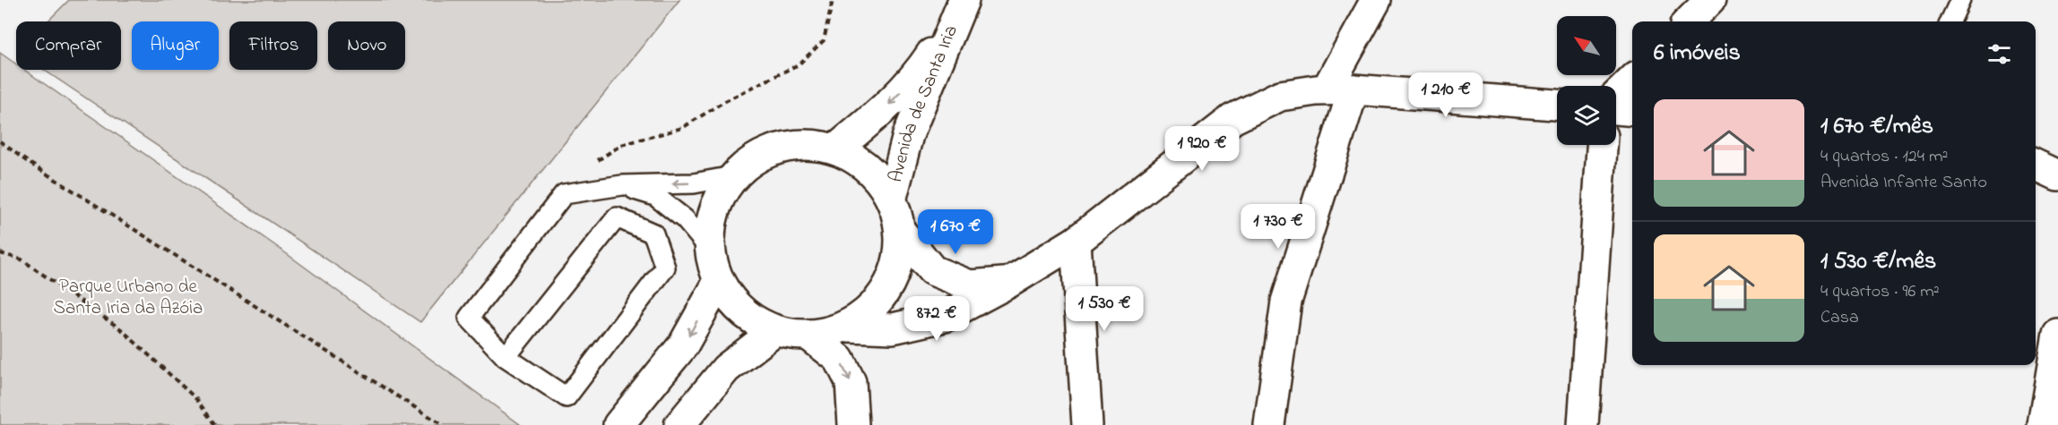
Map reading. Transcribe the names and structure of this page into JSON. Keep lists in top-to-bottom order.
{
  "streets": {
    "street": ["Avenida de Santa Iria"]
  },
  "parks": ["Parque Urbano de Santa Iria da Azóia"],
  "north": "top left",
  "page": {
    "chip": [
      "Comprar",
      "Alugar",
      "Filtros",
      "Novo"
    ],
    "heading": "6 imóveis",
    "price": [
      "1 210 €",
      "1 920 €",
      "1 730 €",
      "1 670 €",
      "1 530 €",
      "872 €"
    ],
    "list": [
      {
        "name": "1 670 €/mês",
        "note": "4 quartos · 124 m² · Avenida Infante Santo"
      },
      {
        "name": "1 530 €/mês",
        "note": "4 quartos · 96 m² · Casa"
      }
    ]
  }
}
